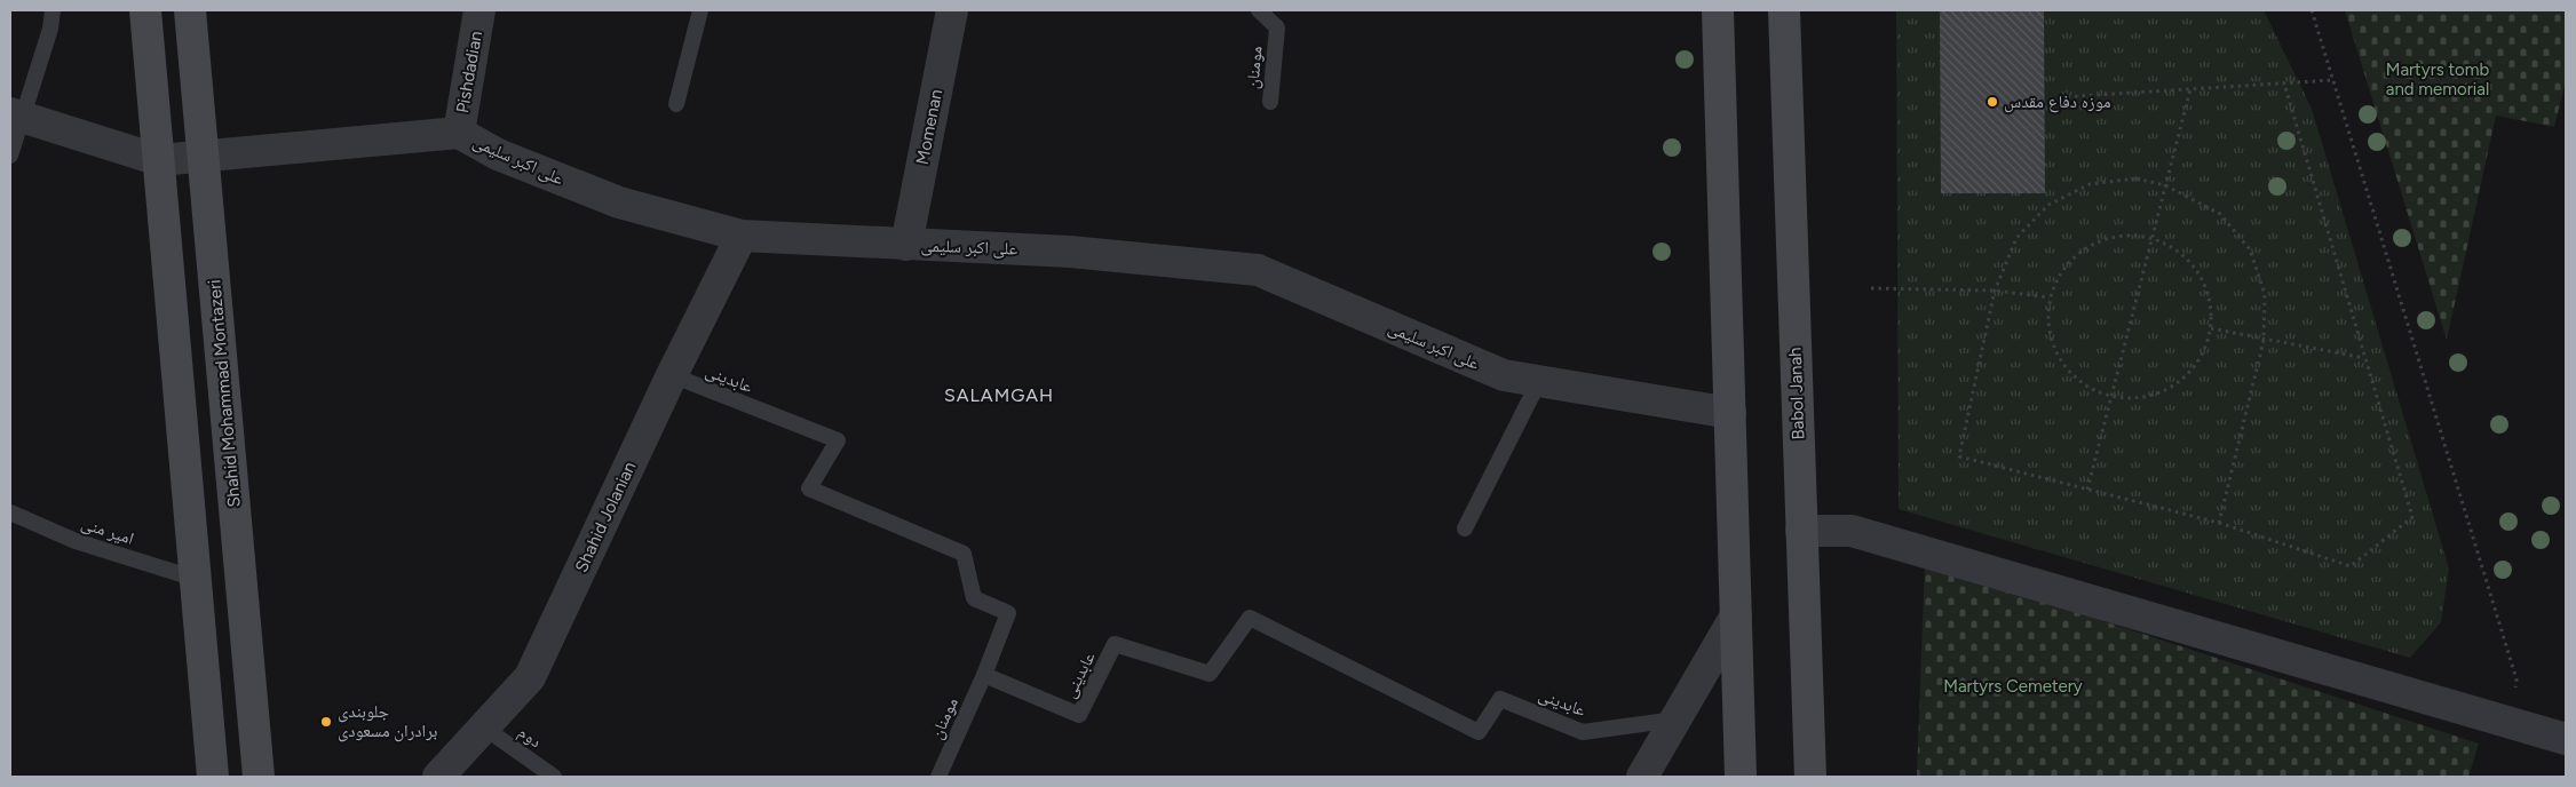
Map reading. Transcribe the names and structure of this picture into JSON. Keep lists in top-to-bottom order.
{
  "streets": {
    "main road": ["Shahid Mohammad Montazeri", "Babol Janah"],
    "street": [
      "Pishdadian",
      "Momenan",
      "علی اکبر سلیمی",
      "Shahid Jolanian"
    ],
    "lane": [
      "مومنان",
      "عابدینی",
      "امیر منی",
      "دوم"
    ]
  },
  "crossings": [
    ["مومنان", "عابدینی"],
    ["Pishdadian", "علی اکبر سلیمی"],
    ["Momenan", "علی اکبر سلیمی"],
    ["علی اکبر سلیمی", "Shahid Mohammad Montazeri"],
    ["علی اکبر سلیمی", "Shahid Jolanian"],
    ["عابدینی", "Shahid Jolanian"],
    ["Shahid Jolanian", "دوم"]
  ],
  "districts": ["SALAMGAH"],
  "parks": ["Martyrs tomb and memorial", "Martyrs Cemetery"],
  "places": ["موزه دفاع مقدس", "جلوبندی برادران مسعودی"]
}
